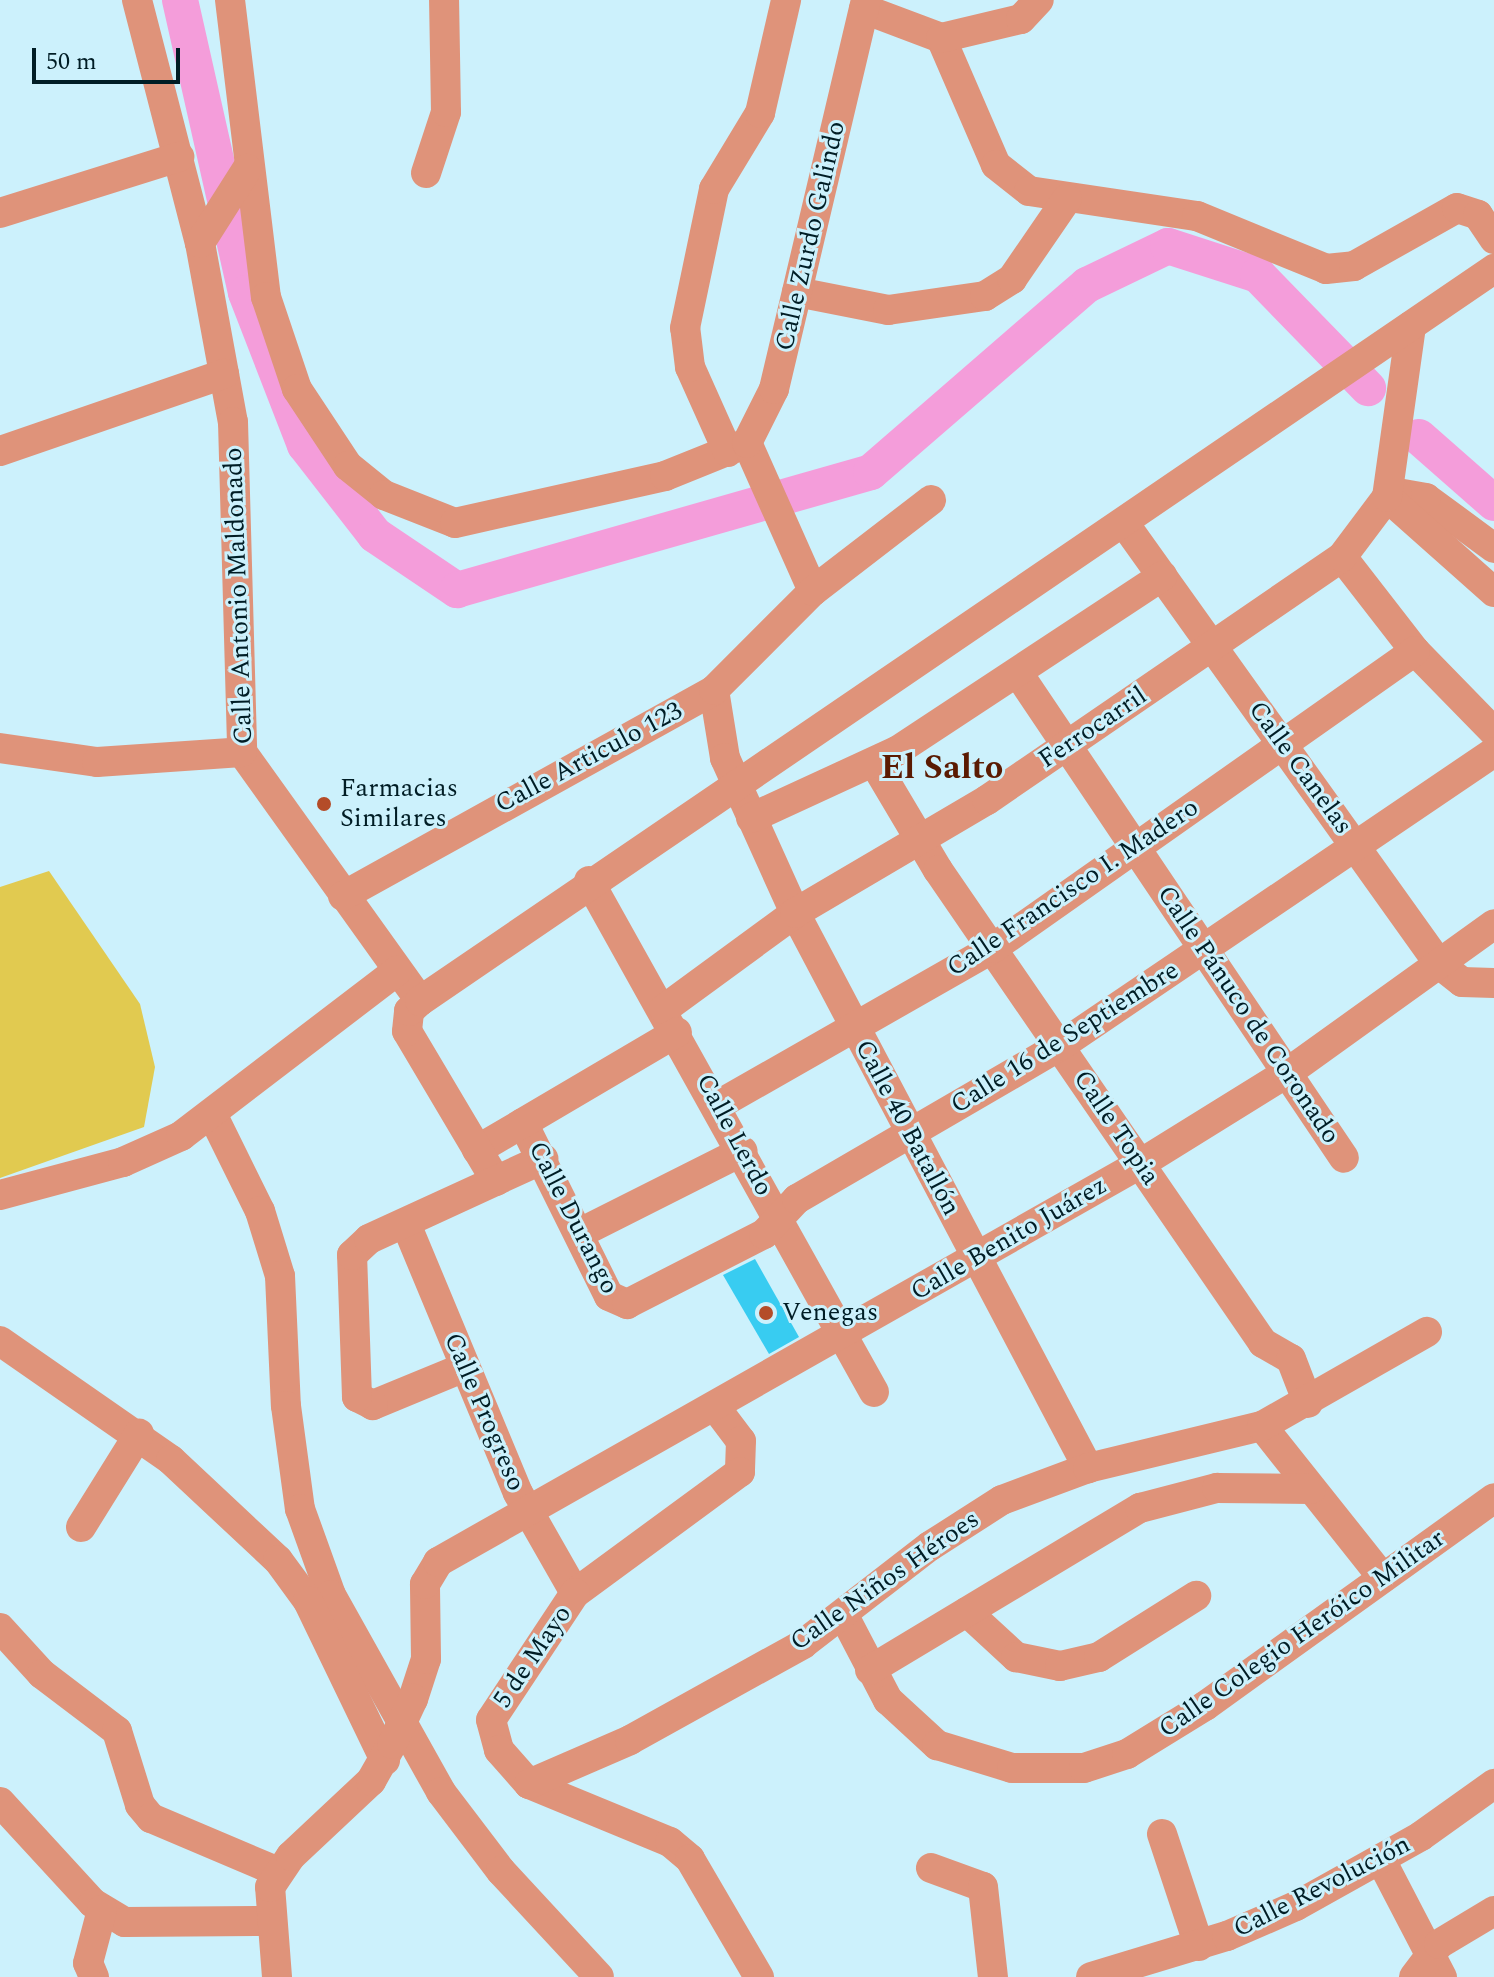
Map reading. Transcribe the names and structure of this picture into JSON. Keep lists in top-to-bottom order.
{
  "streets": {
    "street": [
      "Calle Zurdo Galindo",
      "Calle Antonio Maldonado",
      "Ferrocarril",
      "Calle Articulo 123",
      "Calle Canelas",
      "Calle Francisco I. Madero",
      "Calle Pánuco de Coronado",
      "Calle 16 de Septiembre",
      "Calle 40 Batallón",
      "Calle Topia",
      "Calle Lerdo",
      "Calle Durango",
      "Calle Benito Juárez",
      "Calle Progreso",
      "Calle Niños Héroes",
      "Calle Colegio Heróico Militar",
      "5 de Mayo",
      "Calle Revolución"
    ]
  },
  "crossings": [
    ["Calle Antonio Maldonado", "Calle Articulo 123"],
    ["Calle Antonio Maldonado", "Calle Durango"],
    ["Ferrocarril", "Calle Canelas"],
    ["Ferrocarril", "Calle Pánuco de Coronado"],
    ["Ferrocarril", "Calle 40 Batallón"],
    ["Ferrocarril", "Calle Topia"],
    ["Ferrocarril", "Calle Lerdo"],
    ["Ferrocarril", "Calle Durango"],
    ["Calle Articulo 123", "Calle 40 Batallón"],
    ["Calle Canelas", "Calle Francisco I. Madero"],
    ["Calle Canelas", "Calle 16 de Septiembre"],
    ["Calle Canelas", "Calle Benito Juárez"],
    ["Calle Francisco I. Madero", "Calle Pánuco de Coronado"],
    ["Calle Francisco I. Madero", "Calle 40 Batallón"],
    ["Calle Francisco I. Madero", "Calle Topia"],
    ["Calle Francisco I. Madero", "Calle Lerdo"],
    ["Calle Pánuco de Coronado", "Calle 16 de Septiembre"],
    ["Calle Pánuco de Coronado", "Calle Benito Juárez"],
    ["Calle 16 de Septiembre", "Calle 40 Batallón"],
    ["Calle 16 de Septiembre", "Calle Topia"],
    ["Calle 16 de Septiembre", "Calle Lerdo"],
    ["Calle 16 de Septiembre", "Calle Durango"],
    ["Calle 40 Batallón", "Calle Benito Juárez"],
    ["Calle 40 Batallón", "Calle Niños Héroes"],
    ["Calle Topia", "Calle Benito Juárez"],
    ["Calle Topia", "Calle Niños Héroes"],
    ["Calle Lerdo", "Calle Benito Juárez"],
    ["Calle Benito Juárez", "Calle Progreso"],
    ["Calle Progreso", "5 de Mayo"],
    ["Calle Niños Héroes", "Calle Colegio Heróico Militar"],
    ["Calle Niños Héroes", "5 de Mayo"]
  ],
  "districts": ["El Salto"],
  "places": ["Farmacias Similares", "Venegas"],
  "scale_bar": "50 m"
}
